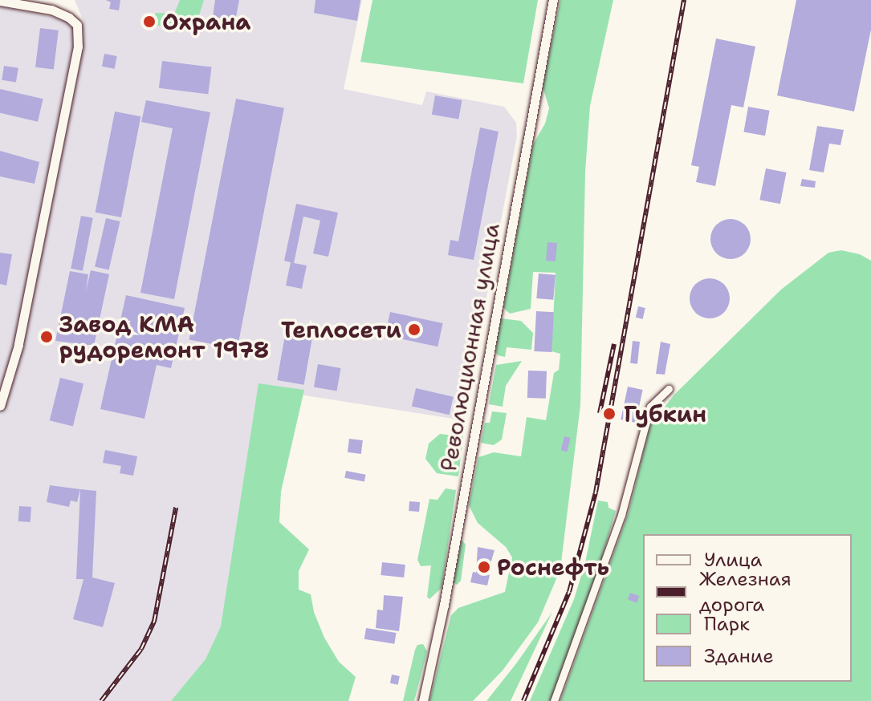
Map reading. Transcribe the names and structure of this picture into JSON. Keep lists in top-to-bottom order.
{
  "streets": {
    "street": ["Революционная улица"]
  },
  "places": [
    "Охрана",
    "Теплосети",
    "Завод КМА рудоремонт 1978",
    "Губкин",
    "Роснефть"
  ],
  "legend": [
    "Улица",
    "Железная дорога",
    "Парк",
    "Здание"
  ]
}
